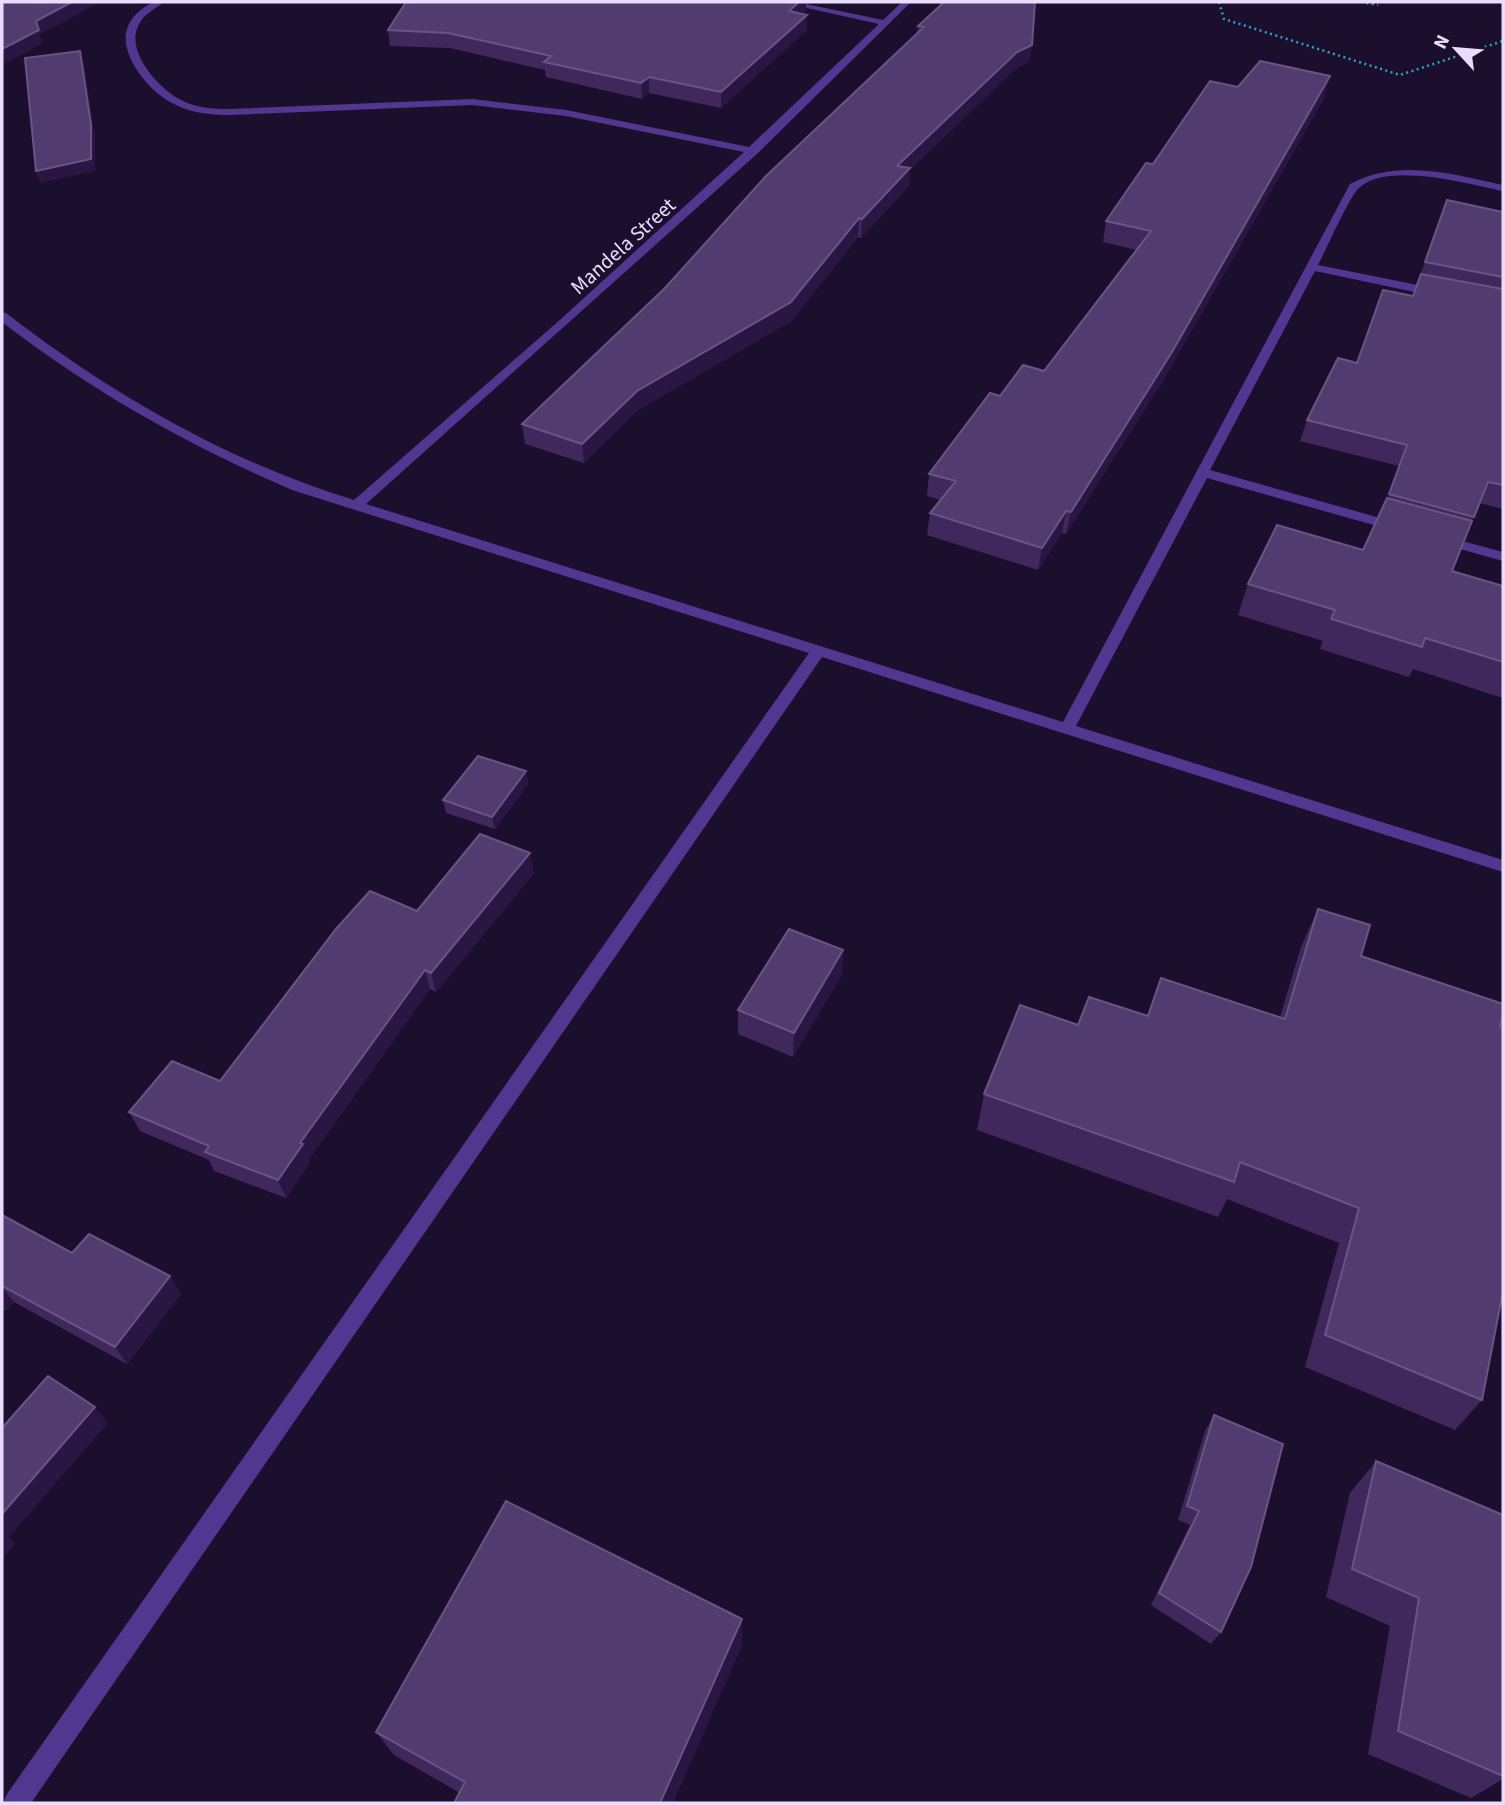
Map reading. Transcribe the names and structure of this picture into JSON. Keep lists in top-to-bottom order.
{
  "streets": {
    "street": ["Mandela Street"]
  },
  "north": "top left"
}
